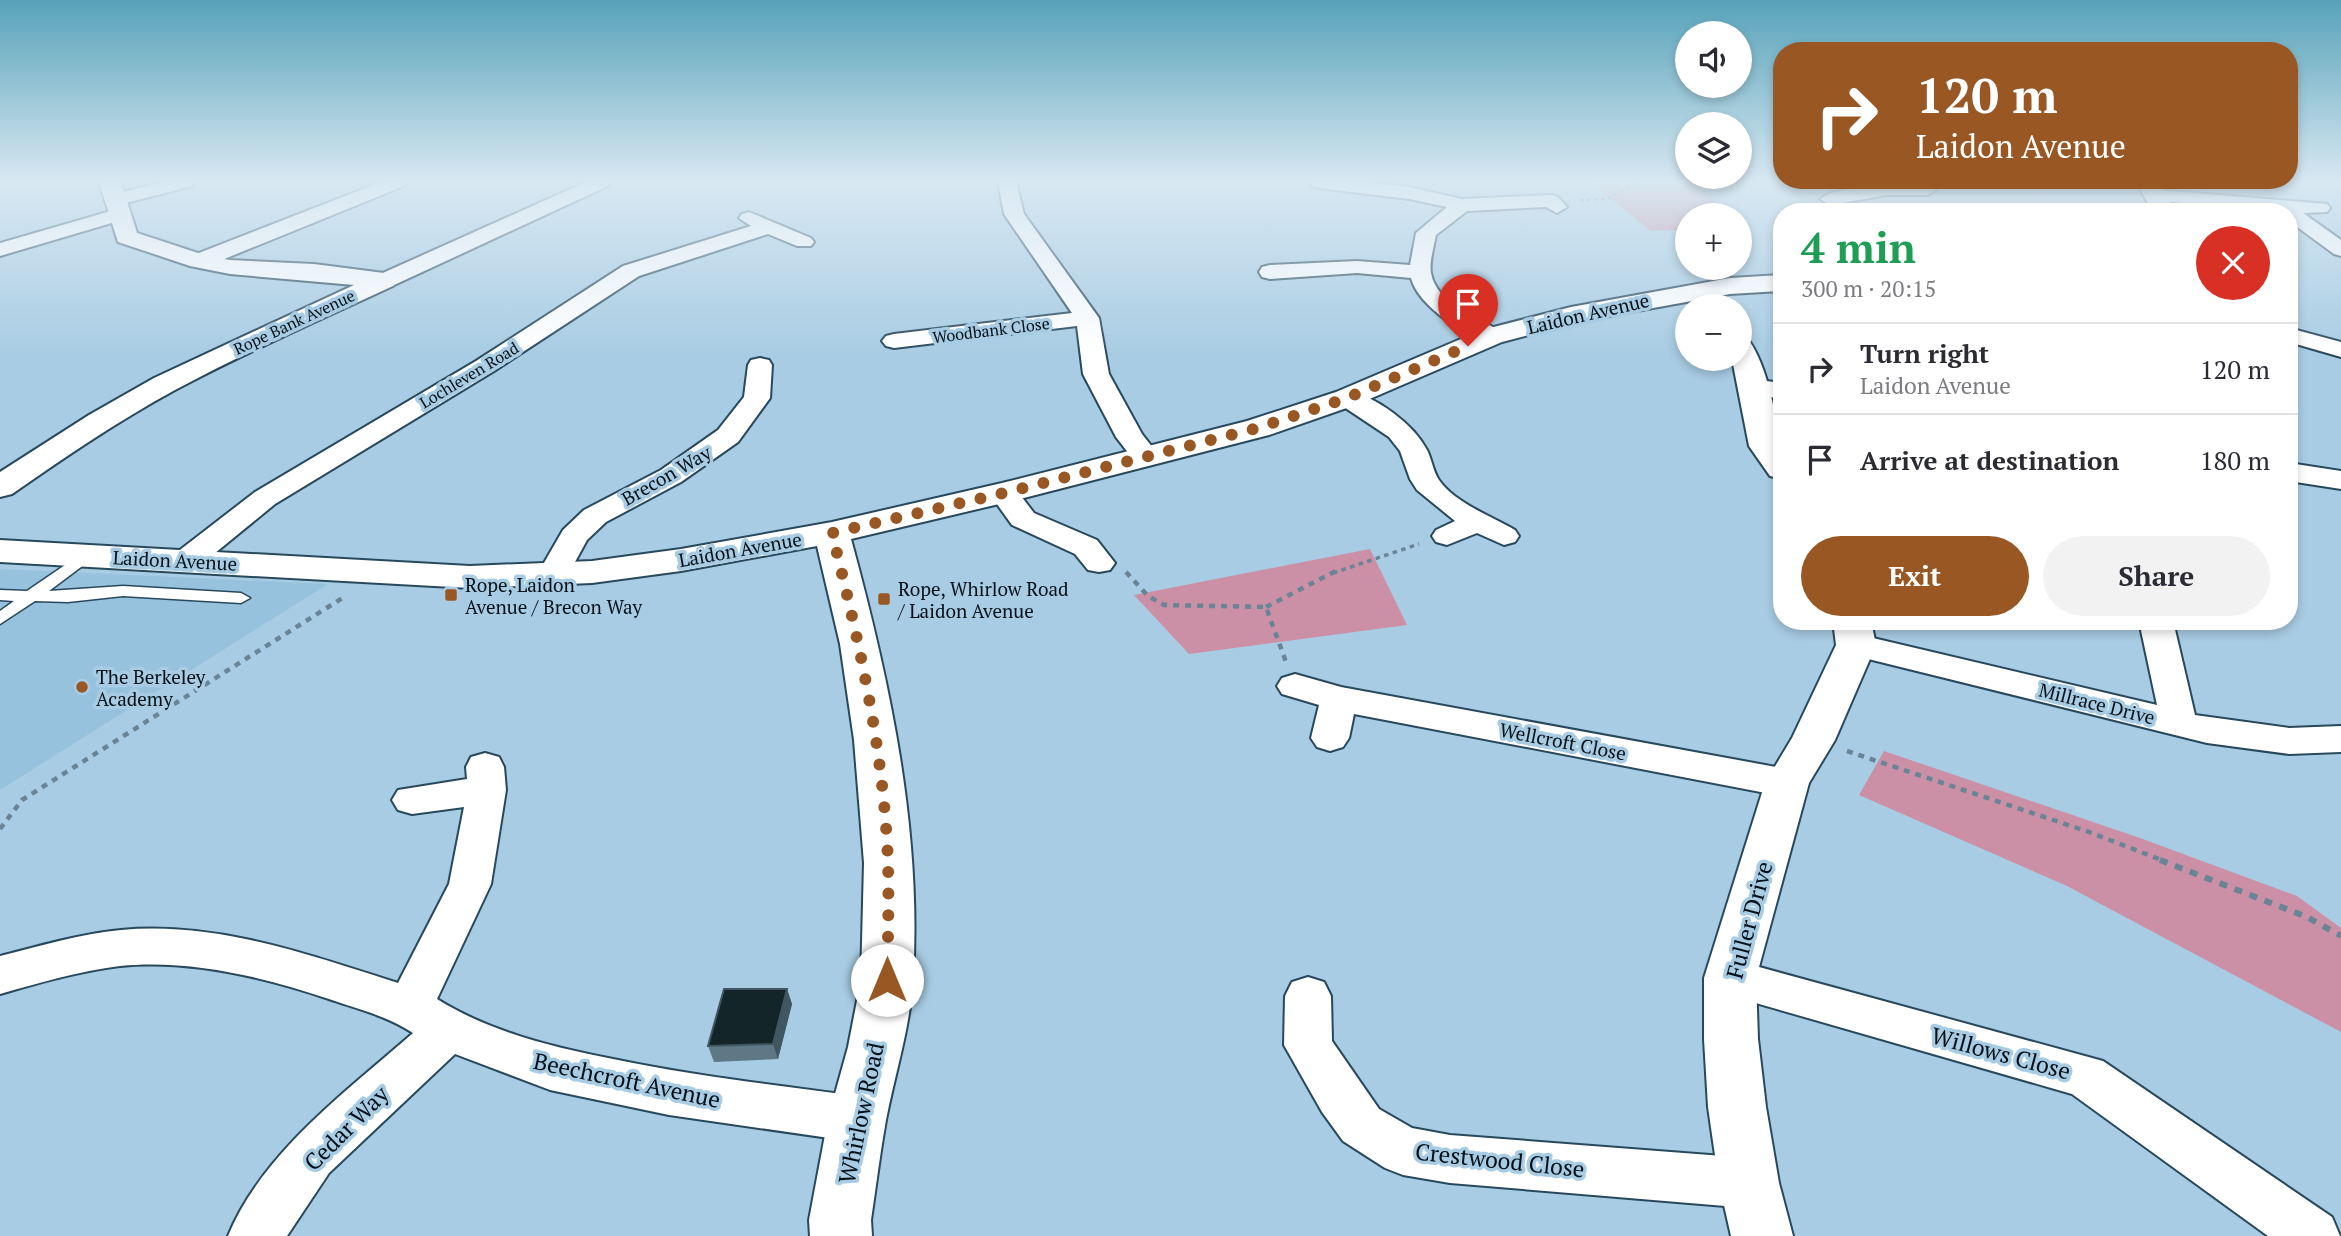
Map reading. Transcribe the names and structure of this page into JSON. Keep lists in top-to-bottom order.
{
  "streets": {
    "street": [
      "Laidon Avenue",
      "Rope Bank Avenue",
      "Woodbank Close",
      "Lochleven Road",
      "Brecon Way",
      "Millrace Drive",
      "Wellcroft Close",
      "Fuller Drive",
      "Willows Close",
      "Beechcroft Avenue",
      "Whirlow Road",
      "Cedar Way",
      "Crestwood Close"
    ]
  },
  "crossings": [
    ["Laidon Avenue", "Lochleven Road"],
    ["Laidon Avenue", "Brecon Way"],
    ["Laidon Avenue", "Whirlow Road"],
    ["Millrace Drive", "Fuller Drive"],
    ["Wellcroft Close", "Fuller Drive"],
    ["Fuller Drive", "Willows Close"],
    ["Fuller Drive", "Crestwood Close"],
    ["Beechcroft Avenue", "Whirlow Road"],
    ["Beechcroft Avenue", "Cedar Way"]
  ],
  "places": {
    "transit": ["Rope, Laidon Avenue / Brecon Way", "Rope, Whirlow Road / Laidon Avenue"],
    "other": ["The Berkeley Academy"]
  },
  "page": {
    "map_buttons": ["+", "−"],
    "turn": ["120 m", "Laidon Avenue"],
    "heading": ["4 min", "300 m · 20:15"],
    "list": [
      {
        "name": "Turn right",
        "note": "Laidon Avenue",
        "value": "120 m"
      },
      {
        "name": "Arrive at destination",
        "value": "180 m"
      }
    ],
    "buttons": ["Exit", "Share"]
  }
}
